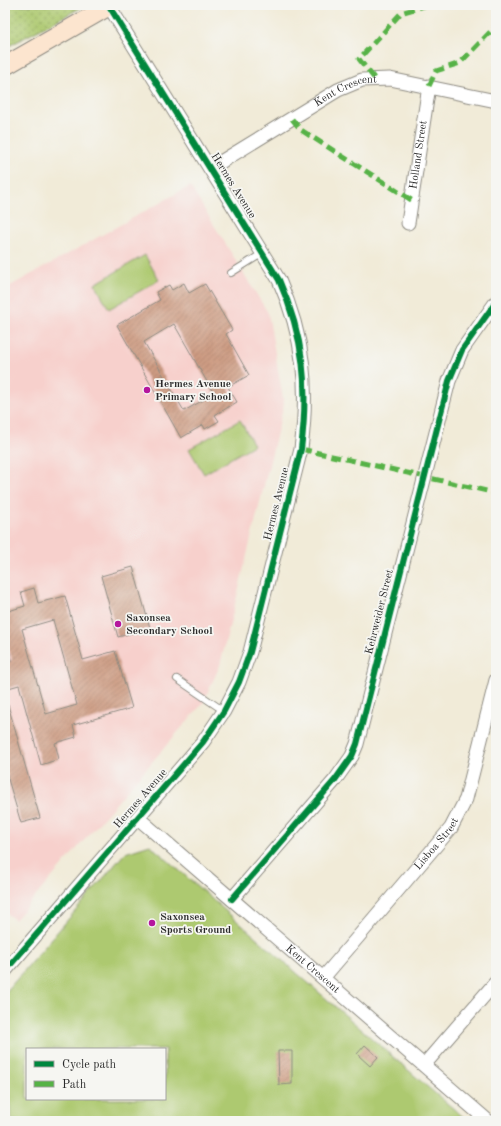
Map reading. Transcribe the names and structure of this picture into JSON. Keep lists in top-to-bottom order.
{
  "streets": {
    "street": [
      "Kent Crescent",
      "Holland Street",
      "Hermes Avenue",
      "Kehrweider Street",
      "Lisboa Street"
    ]
  },
  "crossings": [
    ["Kent Crescent", "Holland Street"],
    ["Kent Crescent", "Hermes Avenue"],
    ["Kent Crescent", "Kehrweider Street"],
    ["Kent Crescent", "Lisboa Street"]
  ],
  "places": ["Hermes Avenue Primary School", "Saxonsea Secondary School", "Saxonsea Sports Ground"],
  "legend": ["Cycle path", "Path"]
}
